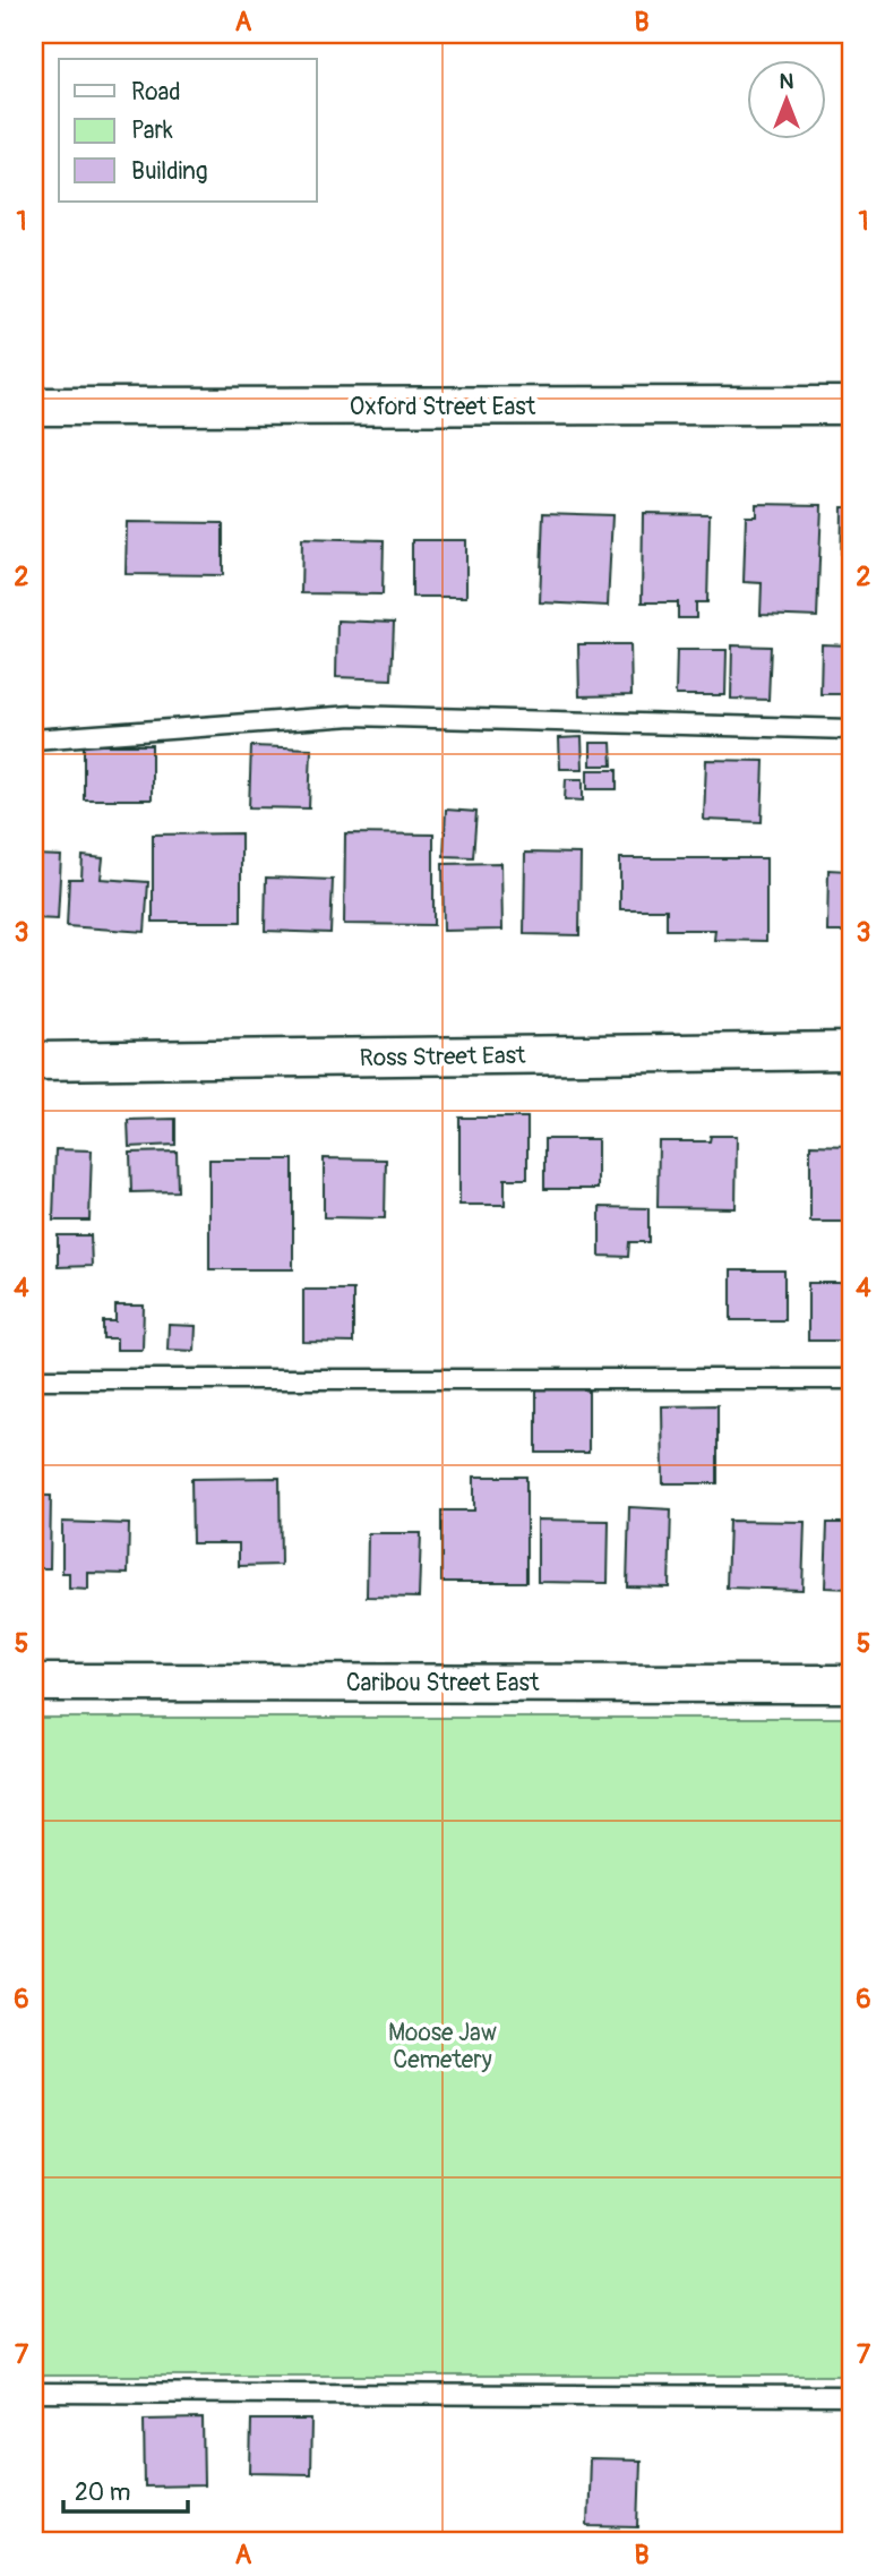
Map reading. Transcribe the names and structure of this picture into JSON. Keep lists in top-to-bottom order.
{
  "streets": {
    "street": ["Oxford Street East", "Ross Street East", "Caribou Street East"]
  },
  "parks": ["Moose Jaw Cemetery"],
  "legend": ["Road", "Park", "Building"],
  "scale_bar": "20 m",
  "north": "top",
  "grid": {
    "columns": ["A", "B"],
    "rows": [
      "1",
      "2",
      "3",
      "4",
      "5",
      "6",
      "7"
    ]
  }
}
